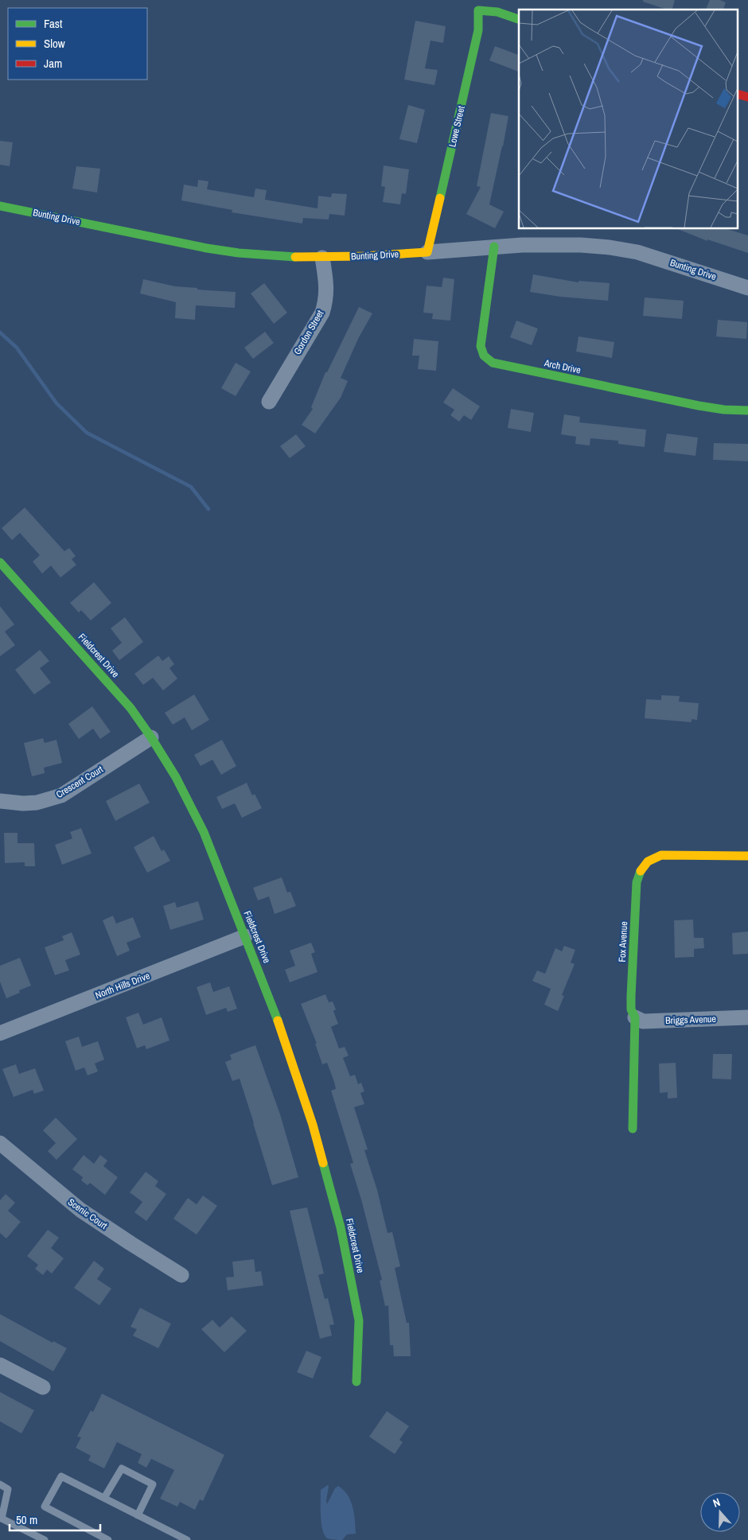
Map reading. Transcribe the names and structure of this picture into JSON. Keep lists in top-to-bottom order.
{
  "streets": {
    "street": [
      "Lowe Street",
      "Bunting Drive",
      "Gordon Street",
      "Arch Drive",
      "Fieldcrest Drive",
      "Crescent Court",
      "Fox Avenue",
      "North Hills Drive",
      "Briggs Avenue",
      "Scenic Court"
    ]
  },
  "crossings": [
    ["Lowe Street", "Bunting Drive"],
    ["Bunting Drive", "Gordon Street"],
    ["Bunting Drive", "Arch Drive"],
    ["Fieldcrest Drive", "Crescent Court"],
    ["Fieldcrest Drive", "North Hills Drive"],
    ["Fox Avenue", "Briggs Avenue"]
  ],
  "legend": ["Fast", "Slow", "Jam"],
  "scale_bar": "50 m",
  "north": "top"
}
